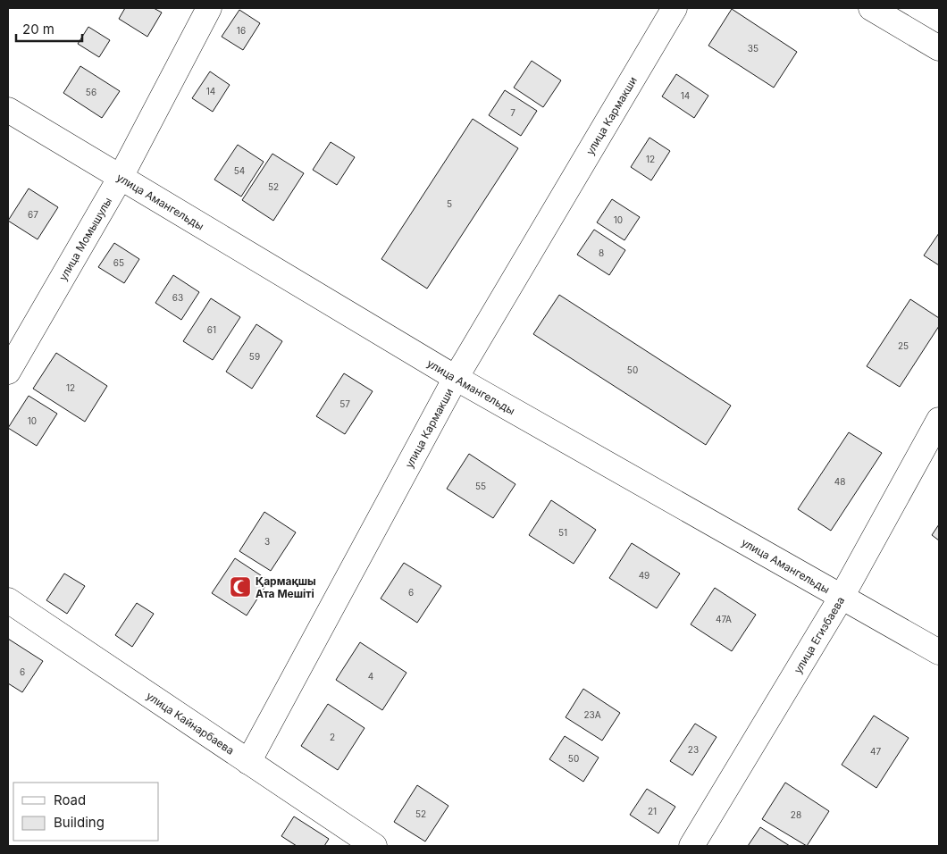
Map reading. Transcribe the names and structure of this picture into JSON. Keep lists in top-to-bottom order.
{
  "streets": {
    "street": [
      "улица Кармакши",
      "улица Амангельды",
      "улица Момышулы",
      "улица Егизбаева",
      "улица Кайнарбаева"
    ]
  },
  "crossings": [
    ["улица Кармакши", "улица Амангельды"],
    ["улица Кармакши", "улица Кайнарбаева"],
    ["улица Амангельды", "улица Момышулы"],
    ["улица Амангельды", "улица Егизбаева"]
  ],
  "places": {
    "mosque": ["Қармақшы Ата Мешіті"]
  },
  "house_numbers": [
    "16",
    "35",
    "14",
    "56",
    "14",
    "7",
    "12",
    "54",
    "52",
    "5",
    "67",
    "10",
    "8",
    "65",
    "63",
    "61",
    "25",
    "59",
    "50",
    "12",
    "57",
    "10",
    "48",
    "55",
    "51",
    "3",
    "49",
    "6",
    "47А",
    "6",
    "4",
    "23А",
    "2",
    "23",
    "47",
    "50",
    "21",
    "52",
    "28"
  ],
  "legend": ["Road", "Building"],
  "scale_bar": "20 m"
}
